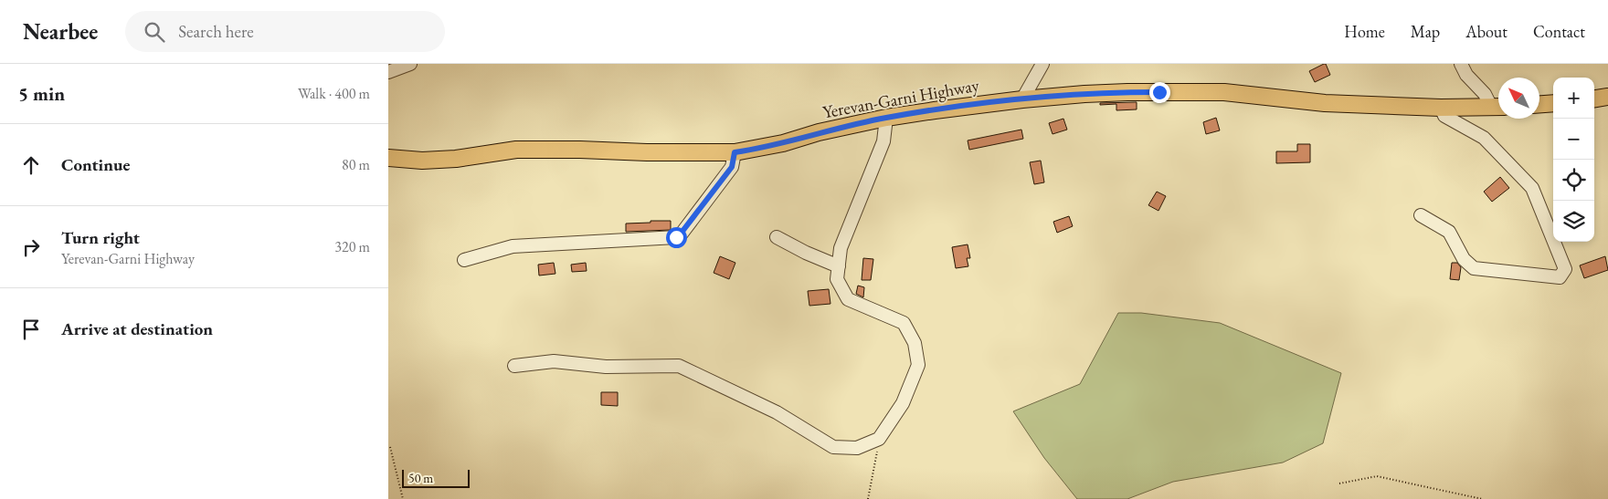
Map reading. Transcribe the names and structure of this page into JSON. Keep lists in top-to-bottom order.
{
  "streets": {
    "main road": ["Yerevan-Garni Highway"]
  },
  "scale_bar": "50 m",
  "north": "top left",
  "page": {
    "header": "Nearbee",
    "search": "Search here",
    "nav": [
      "Home",
      "Map",
      "About",
      "Contact"
    ],
    "heading": ["5 min", "Walk · 400 m"],
    "map_buttons": ["+", "−"],
    "list": [
      ["Continue", "80 m"],
      ["Turn right", "Yerevan-Garni Highway", "320 m"],
      "Arrive at destination"
    ],
    "scale": "50 m"
  }
}
